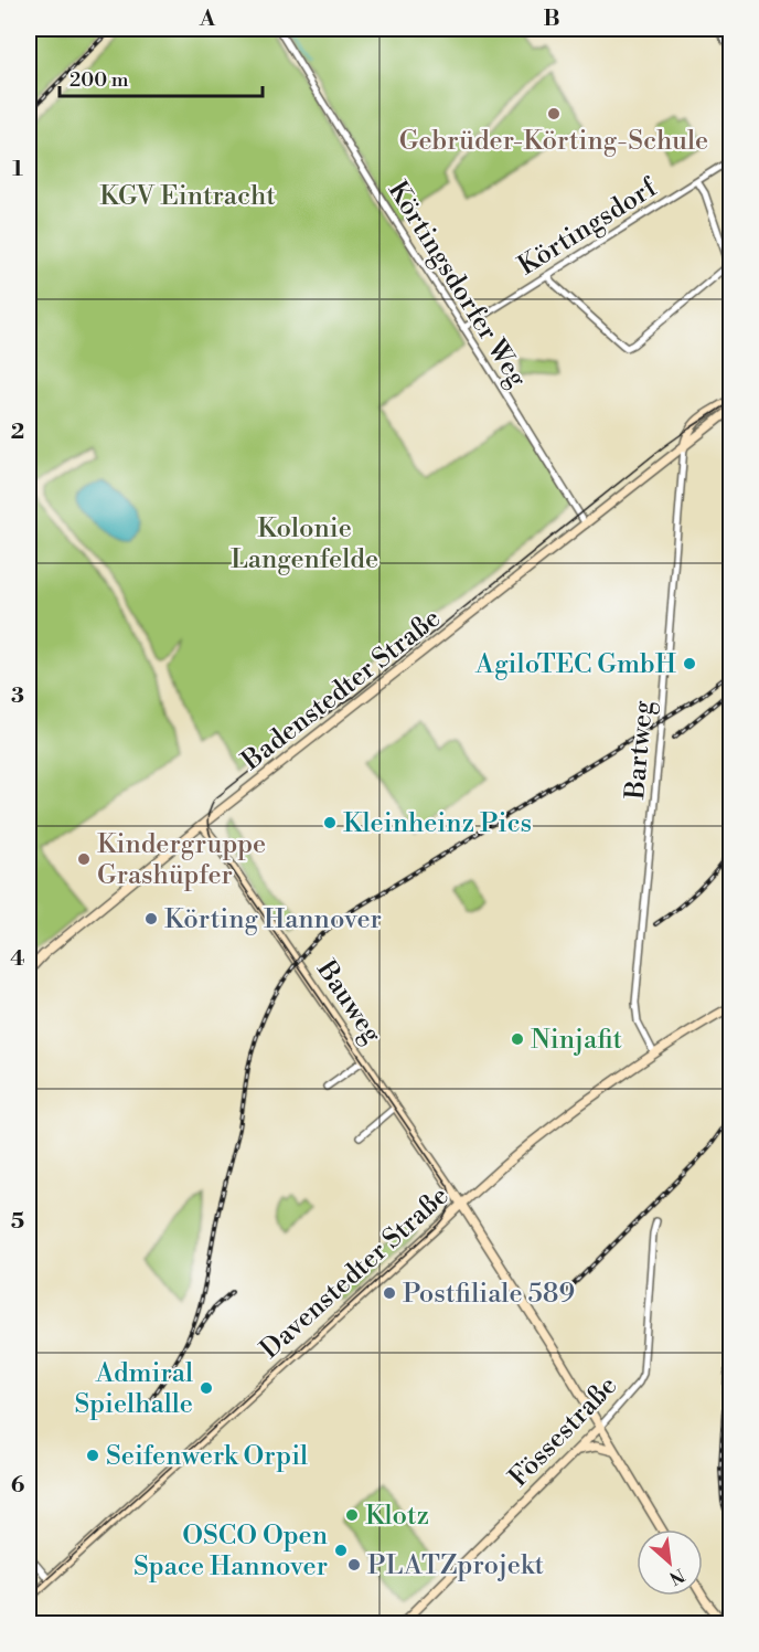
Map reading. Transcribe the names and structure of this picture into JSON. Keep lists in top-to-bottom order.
{
  "streets": {
    "street": [
      "Körtingsdorf",
      "Körtingsdorfer Weg",
      "Badenstedter Straße",
      "Bartweg",
      "Bauweg",
      "Davenstedter Straße",
      "Fössestraße"
    ]
  },
  "crossings": [
    ["Körtingsdorf", "Körtingsdorfer Weg"],
    ["Körtingsdorfer Weg", "Badenstedter Straße"],
    ["Badenstedter Straße", "Bartweg"],
    ["Badenstedter Straße", "Bauweg"],
    ["Bartweg", "Davenstedter Straße"],
    ["Bauweg", "Davenstedter Straße"],
    ["Bauweg", "Fössestraße"]
  ],
  "parks": ["KGV Eintracht", "Kolonie Langenfelde"],
  "places": [
    "Gebrüder-Körting-Schule",
    "AgiloTEC GmbH",
    "Kleinheinz Pics",
    "Kindergruppe Grashüpfer",
    "Körting Hannover",
    "Ninjafit",
    "Postfiliale 589",
    "Admiral Spielhalle",
    "Seifenwerk Orpil",
    "Klotz",
    "OSCO Open Space Hannover",
    "PLATZprojekt"
  ],
  "scale_bar": "200 m",
  "north": "bottom right",
  "grid": {
    "columns": ["A", "B"],
    "rows": [
      "1",
      "2",
      "3",
      "4",
      "5",
      "6"
    ]
  }
}
